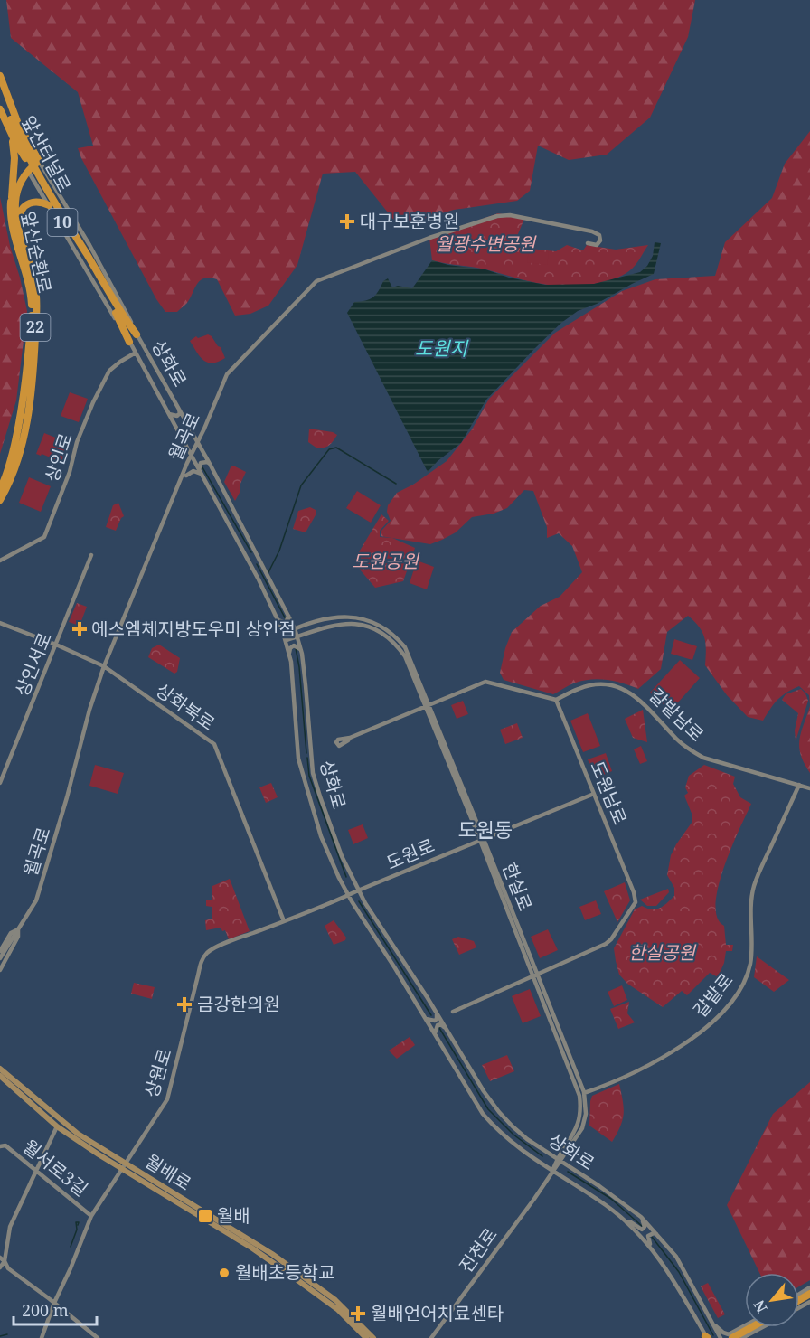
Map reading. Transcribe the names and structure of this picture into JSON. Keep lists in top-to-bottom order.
{
  "streets": {
    "highway": [
      "앞산터널로",
      "10",
      "앞산순환로",
      "22"
    ],
    "main road": [
      "상화로",
      "월곡로",
      "상인로",
      "상인서로",
      "상화북로",
      "갈밭남로",
      "도원남로",
      "도원로",
      "한실로",
      "갈밭로",
      "상원로",
      "월서로3길",
      "월배로",
      "진천로"
    ]
  },
  "crossings": [
    ["앞산순환로", "상화로"],
    ["상화로", "월곡로"],
    ["상화로", "상인로"],
    ["상화로", "도원로"],
    ["상화로", "한실로"],
    ["상화로", "상원로"],
    ["상화로", "진천로"],
    ["월곡로", "상화북로"],
    ["상인서로", "상화북로"],
    ["상화북로", "상원로"],
    ["갈밭남로", "도원남로"],
    ["갈밭남로", "갈밭로"],
    ["도원남로", "도원로"],
    ["도원남로", "한실로"],
    ["도원로", "한실로"],
    ["도원로", "상원로"],
    ["한실로", "갈밭로"],
    ["한실로", "진천로"],
    ["상원로", "월서로3길"],
    ["상원로", "월배로"]
  ],
  "districts": ["도원동"],
  "water": ["도원지"],
  "parks": ["월광수변공원", "도원공원", "한실공원"],
  "places": {
    "health": [
      "대구보훈병원",
      "에스엠체지방도우미 상인점",
      "금강한의원",
      "월배언어치료센타"
    ],
    "transit": ["월배"],
    "other": ["월배초등학교"]
  },
  "scale_bar": "200 m",
  "north": "bottom left"
}
